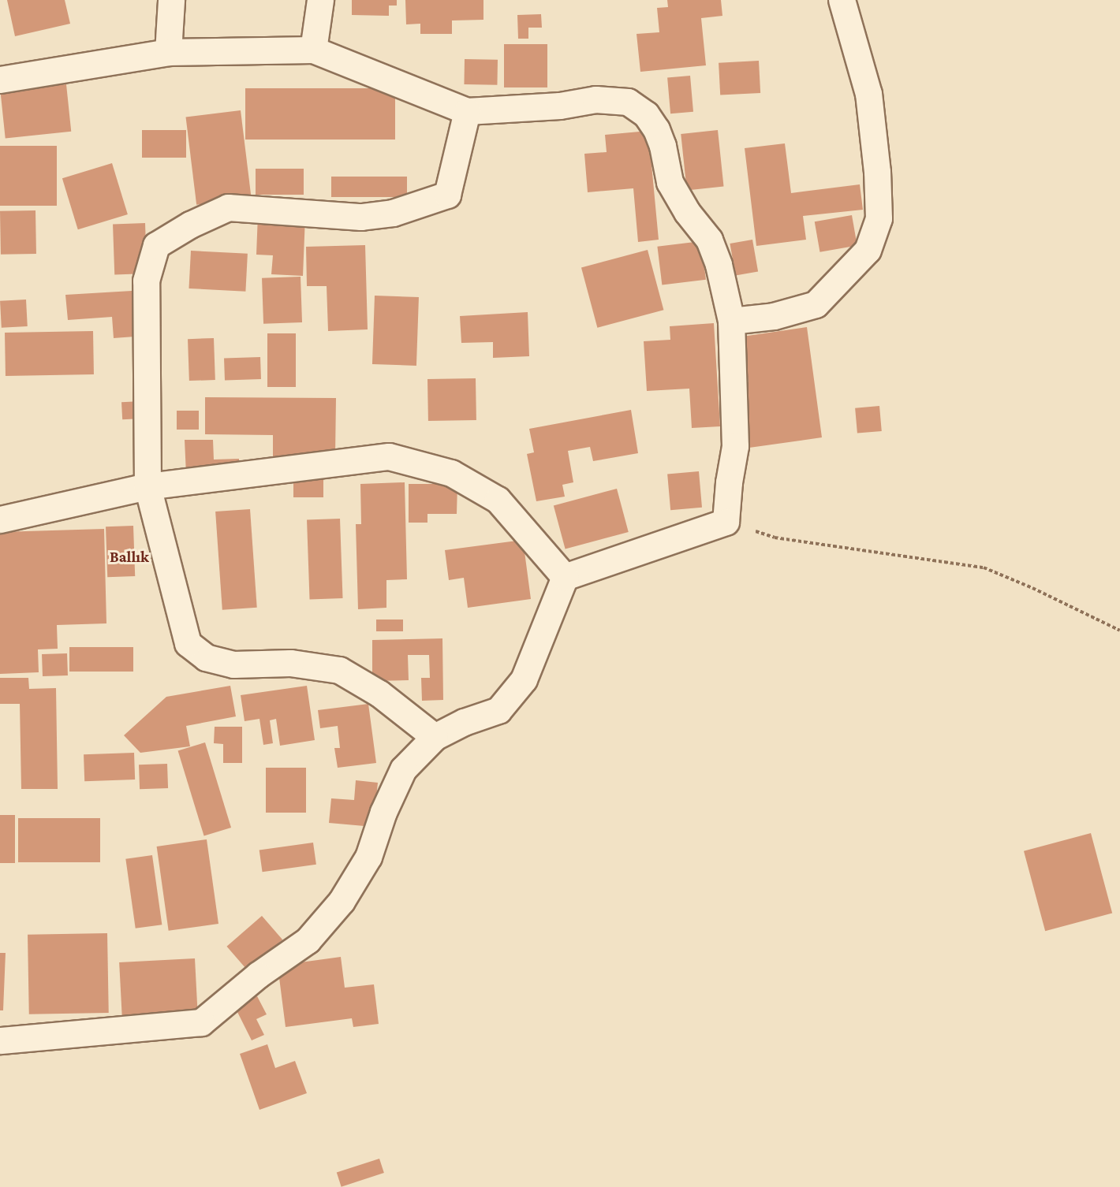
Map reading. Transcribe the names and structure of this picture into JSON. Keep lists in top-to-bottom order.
{
  "districts": ["Ballık"]
}
